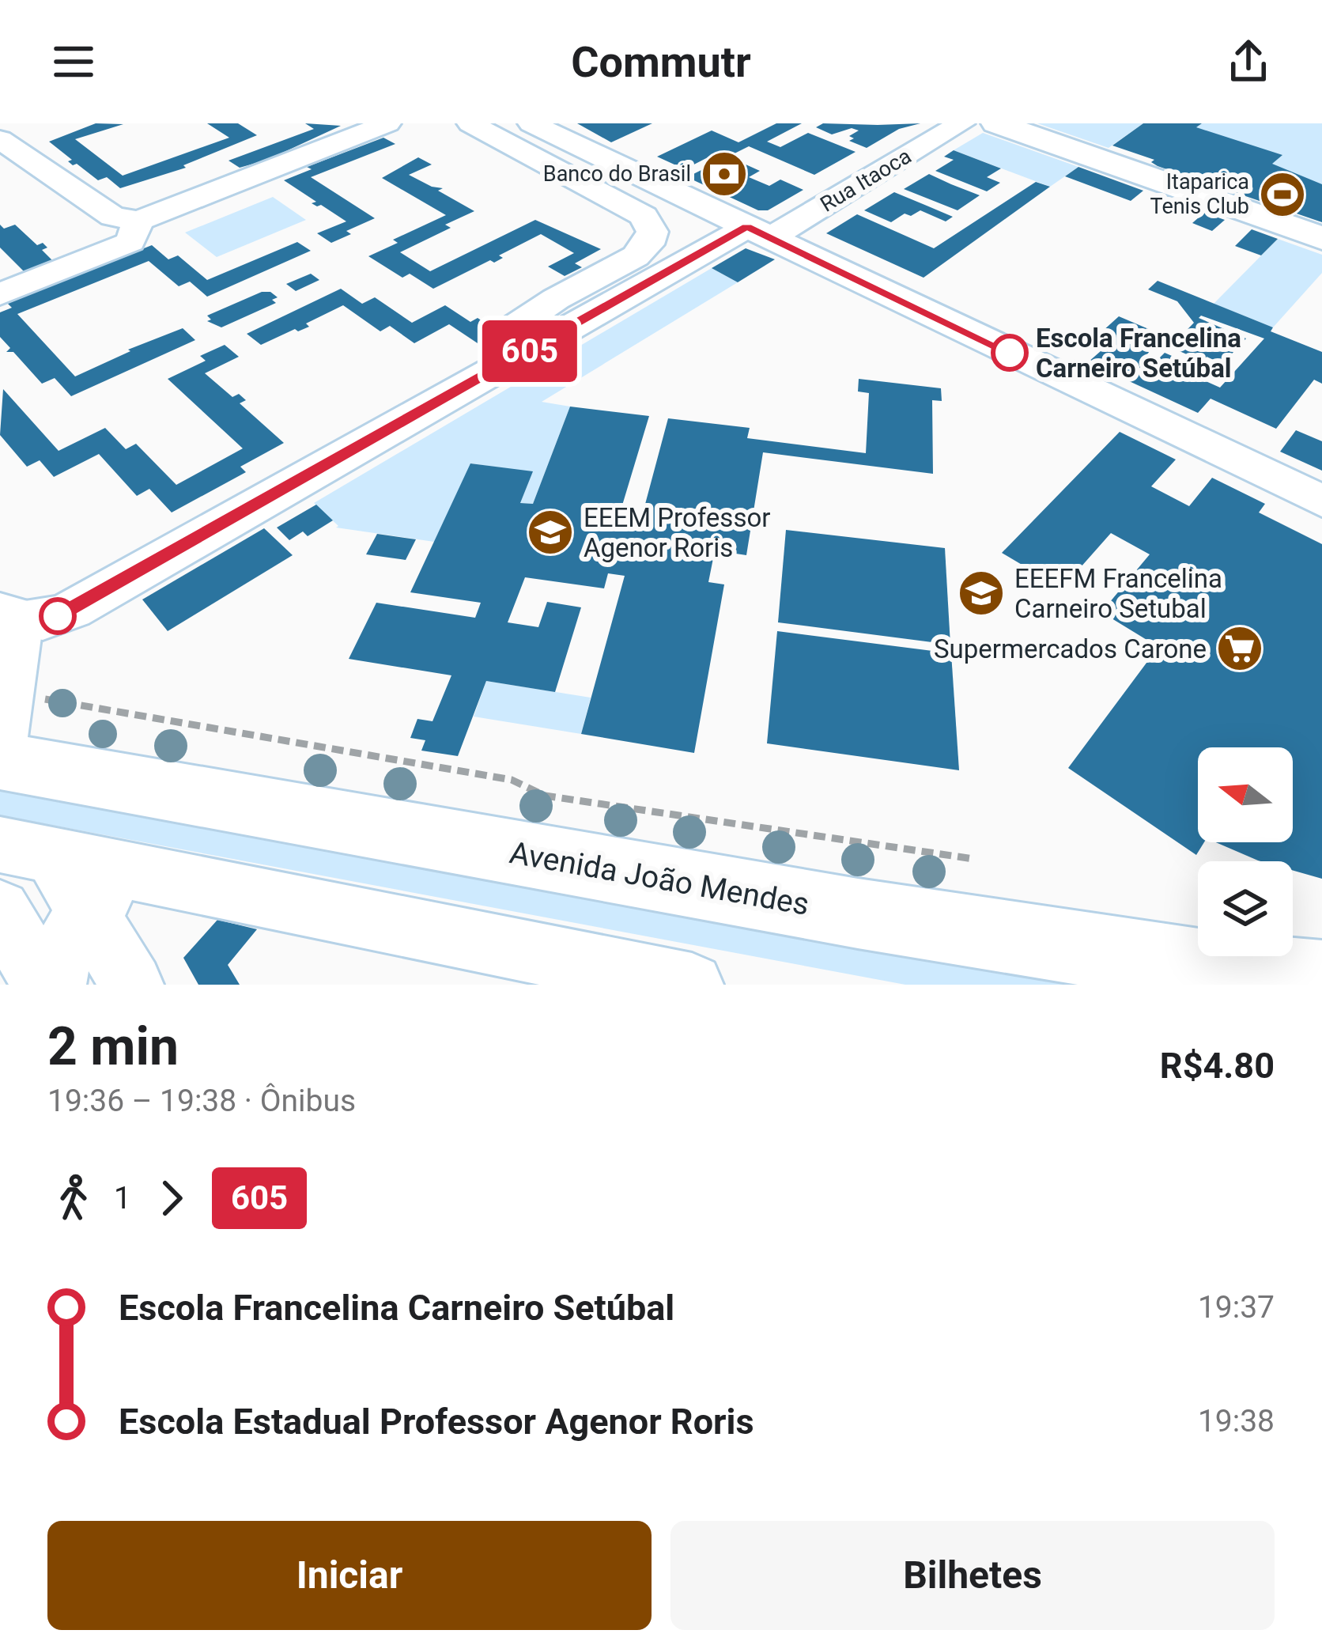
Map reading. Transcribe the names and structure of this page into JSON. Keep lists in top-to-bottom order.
{
  "streets": {
    "main road": ["Avenida João Mendes"],
    "street": ["Rua Itaoca"]
  },
  "places": {
    "bank": ["Banco do Brasil"],
    "sports": ["Itaparica Tenis Club"],
    "other": ["Escola Francelina Carneiro Setúbal"],
    "school or university": ["EEEM Professor Agenor Roris", "EEEFM Francelina Carneiro Setubal"],
    "supermarket": ["Supermercados Carone"]
  },
  "lines": ["bus line 605"],
  "north": "left",
  "page": {
    "header": "Commutr",
    "on_map": "605",
    "heading": ["2 min", "19:36 – 19:38 · Ônibus", "R$4.80"],
    "legs": ["1", "605"],
    "list": [
      {
        "name": "Escola Francelina Carneiro Setúbal",
        "value": "19:37"
      },
      {
        "name": "Escola Estadual Professor Agenor Roris",
        "value": "19:38"
      }
    ],
    "buttons": ["Iniciar", "Bilhetes"]
  }
}
